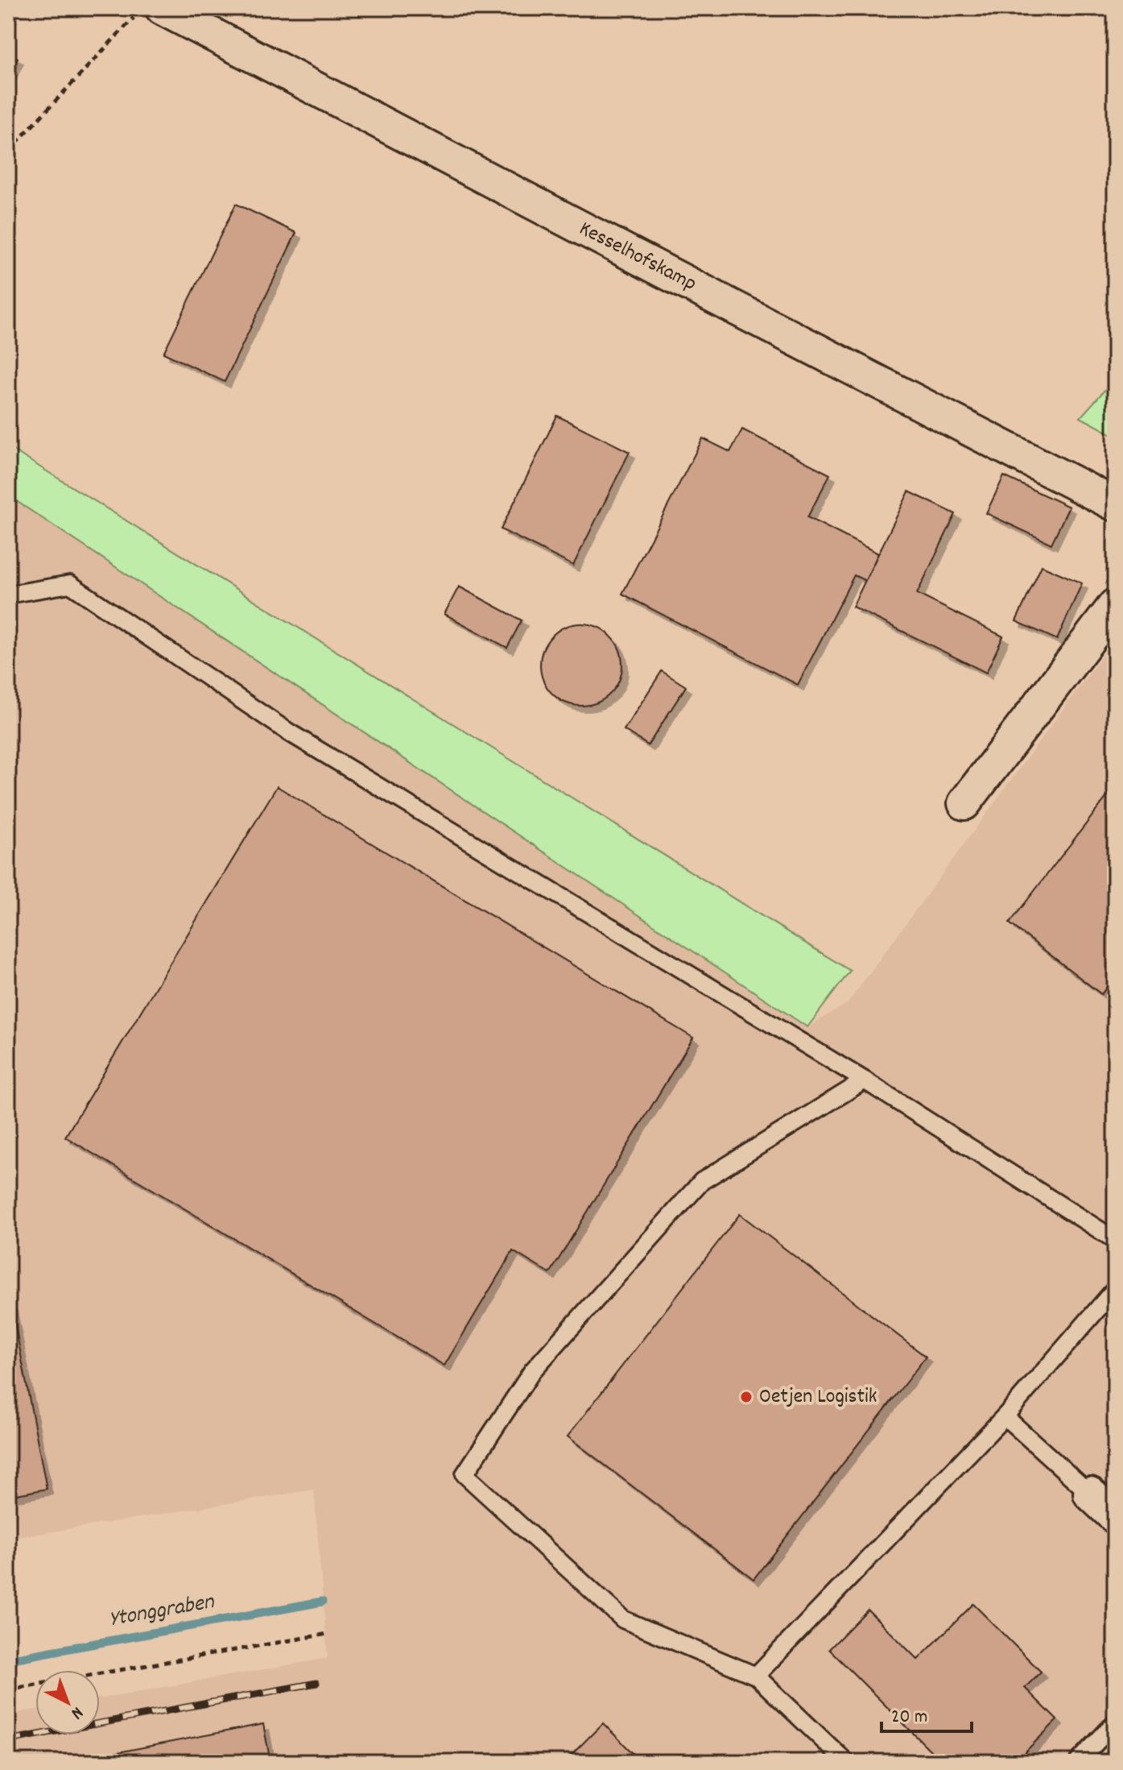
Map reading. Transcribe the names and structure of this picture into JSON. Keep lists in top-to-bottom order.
{
  "streets": {
    "street": ["Kesselhofskamp"]
  },
  "water": ["Ytonggraben"],
  "places": ["Oetjen Logistik"],
  "scale_bar": "20 m",
  "north": "bottom right"
}
